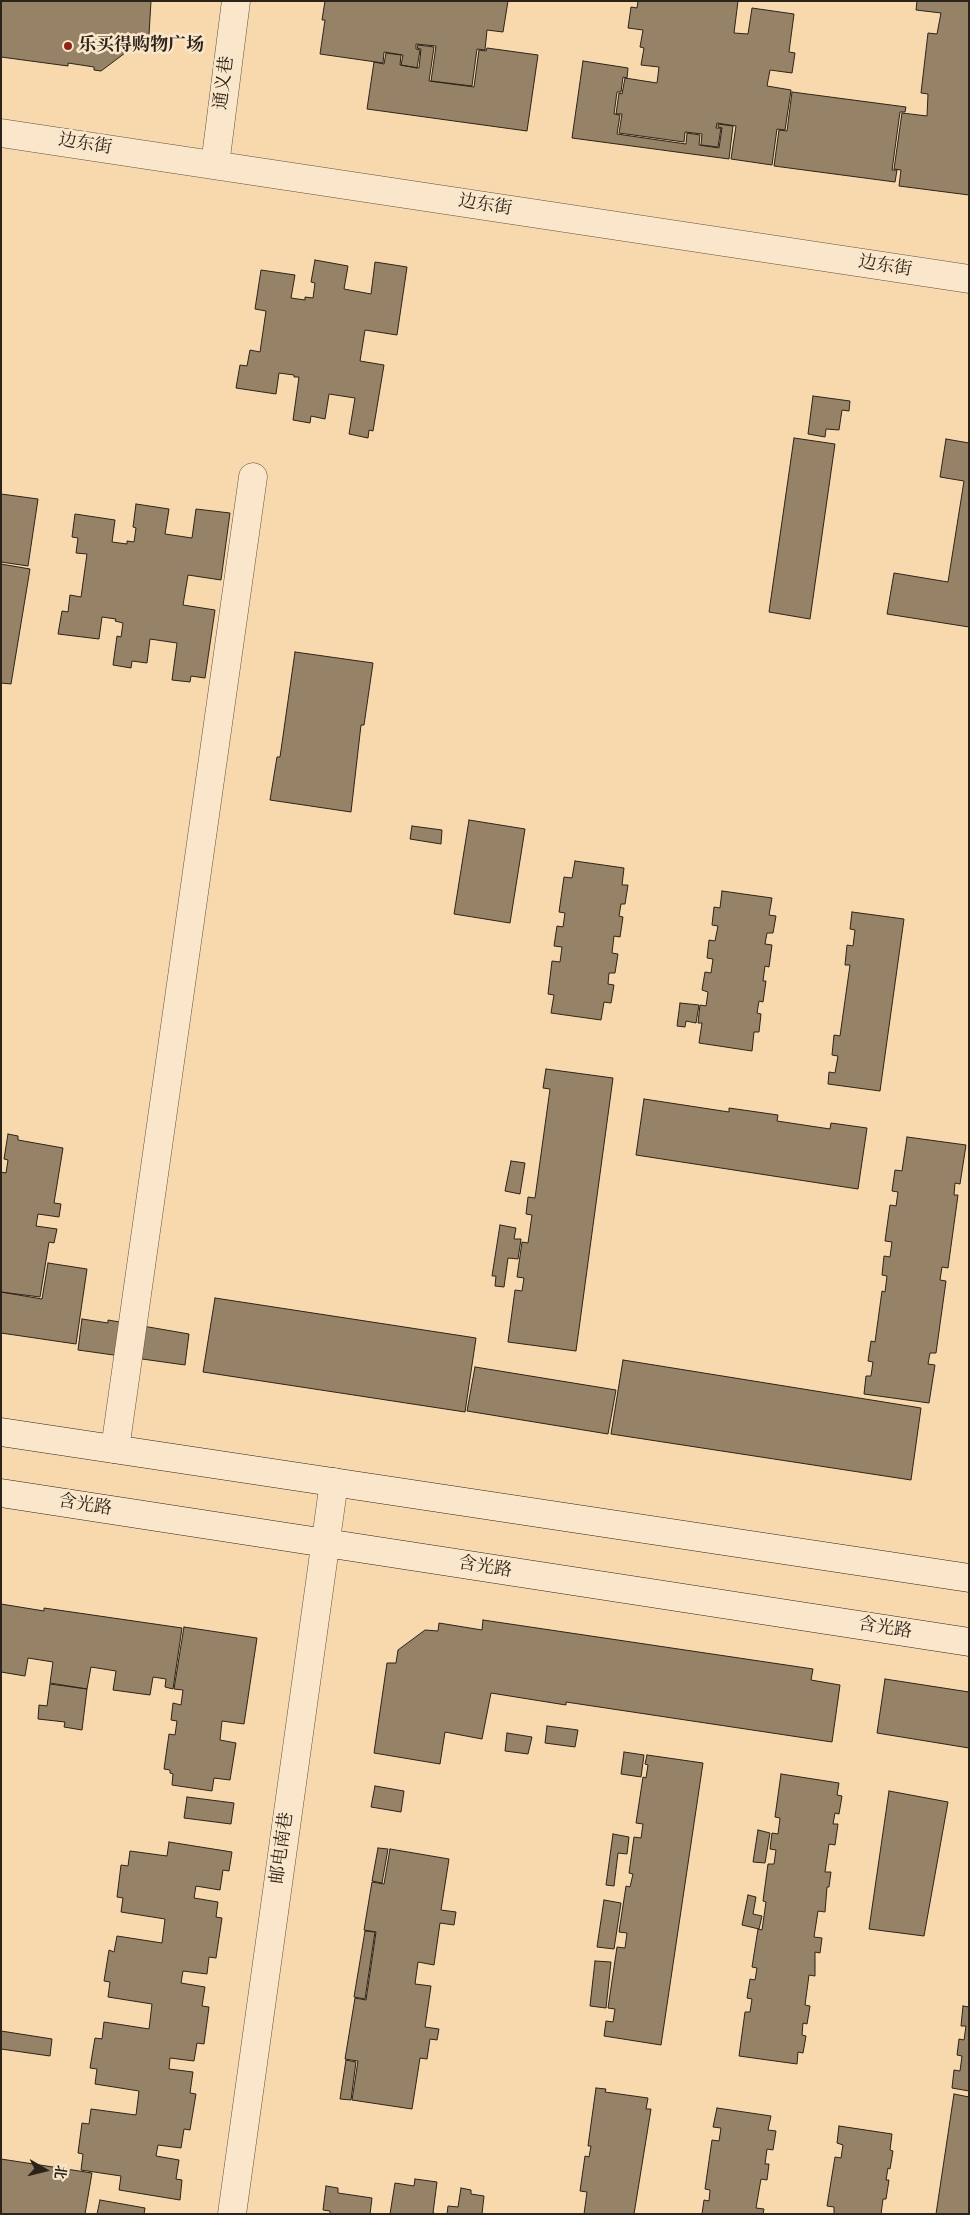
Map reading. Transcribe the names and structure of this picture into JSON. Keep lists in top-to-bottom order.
{
  "streets": {
    "street": [
      "通义巷",
      "边东街",
      "含光路",
      "邮电南巷"
    ]
  },
  "crossings": [
    ["通义巷", "边东街"],
    ["含光路", "邮电南巷"]
  ],
  "places": ["乐买得购物广场"],
  "north": "right"
}
